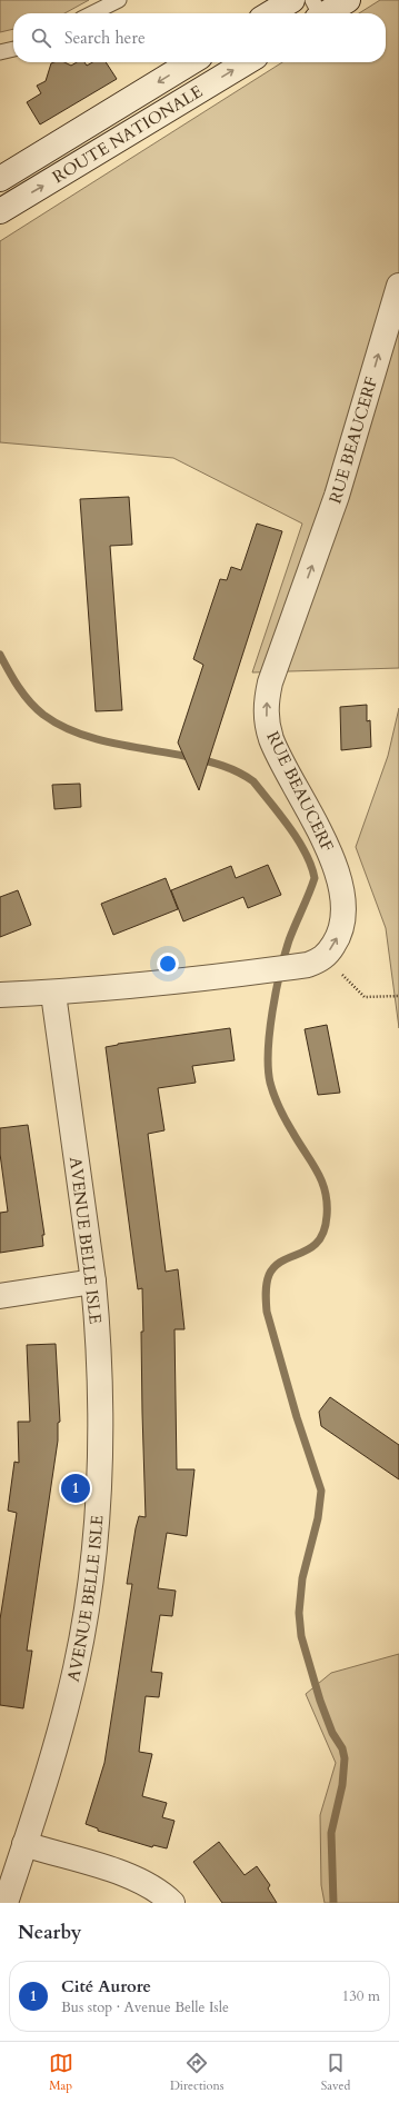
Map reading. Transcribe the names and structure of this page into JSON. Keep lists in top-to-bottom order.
{
  "streets": {
    "street": ["ROUTE NATIONALE", "RUE BEAUCERF", "AVENUE BELLE ISLE"]
  },
  "one_way": ["RUE BEAUCERF"],
  "page": {
    "search": "Search here",
    "pins": "1",
    "heading": "Nearby",
    "list": [
      {
        "mark": "1",
        "name": "Cité Aurore",
        "note": "Bus stop · Avenue Belle Isle",
        "value": "130 m"
      }
    ],
    "nav": ["Map", "Directions", "Saved"]
  }
}
